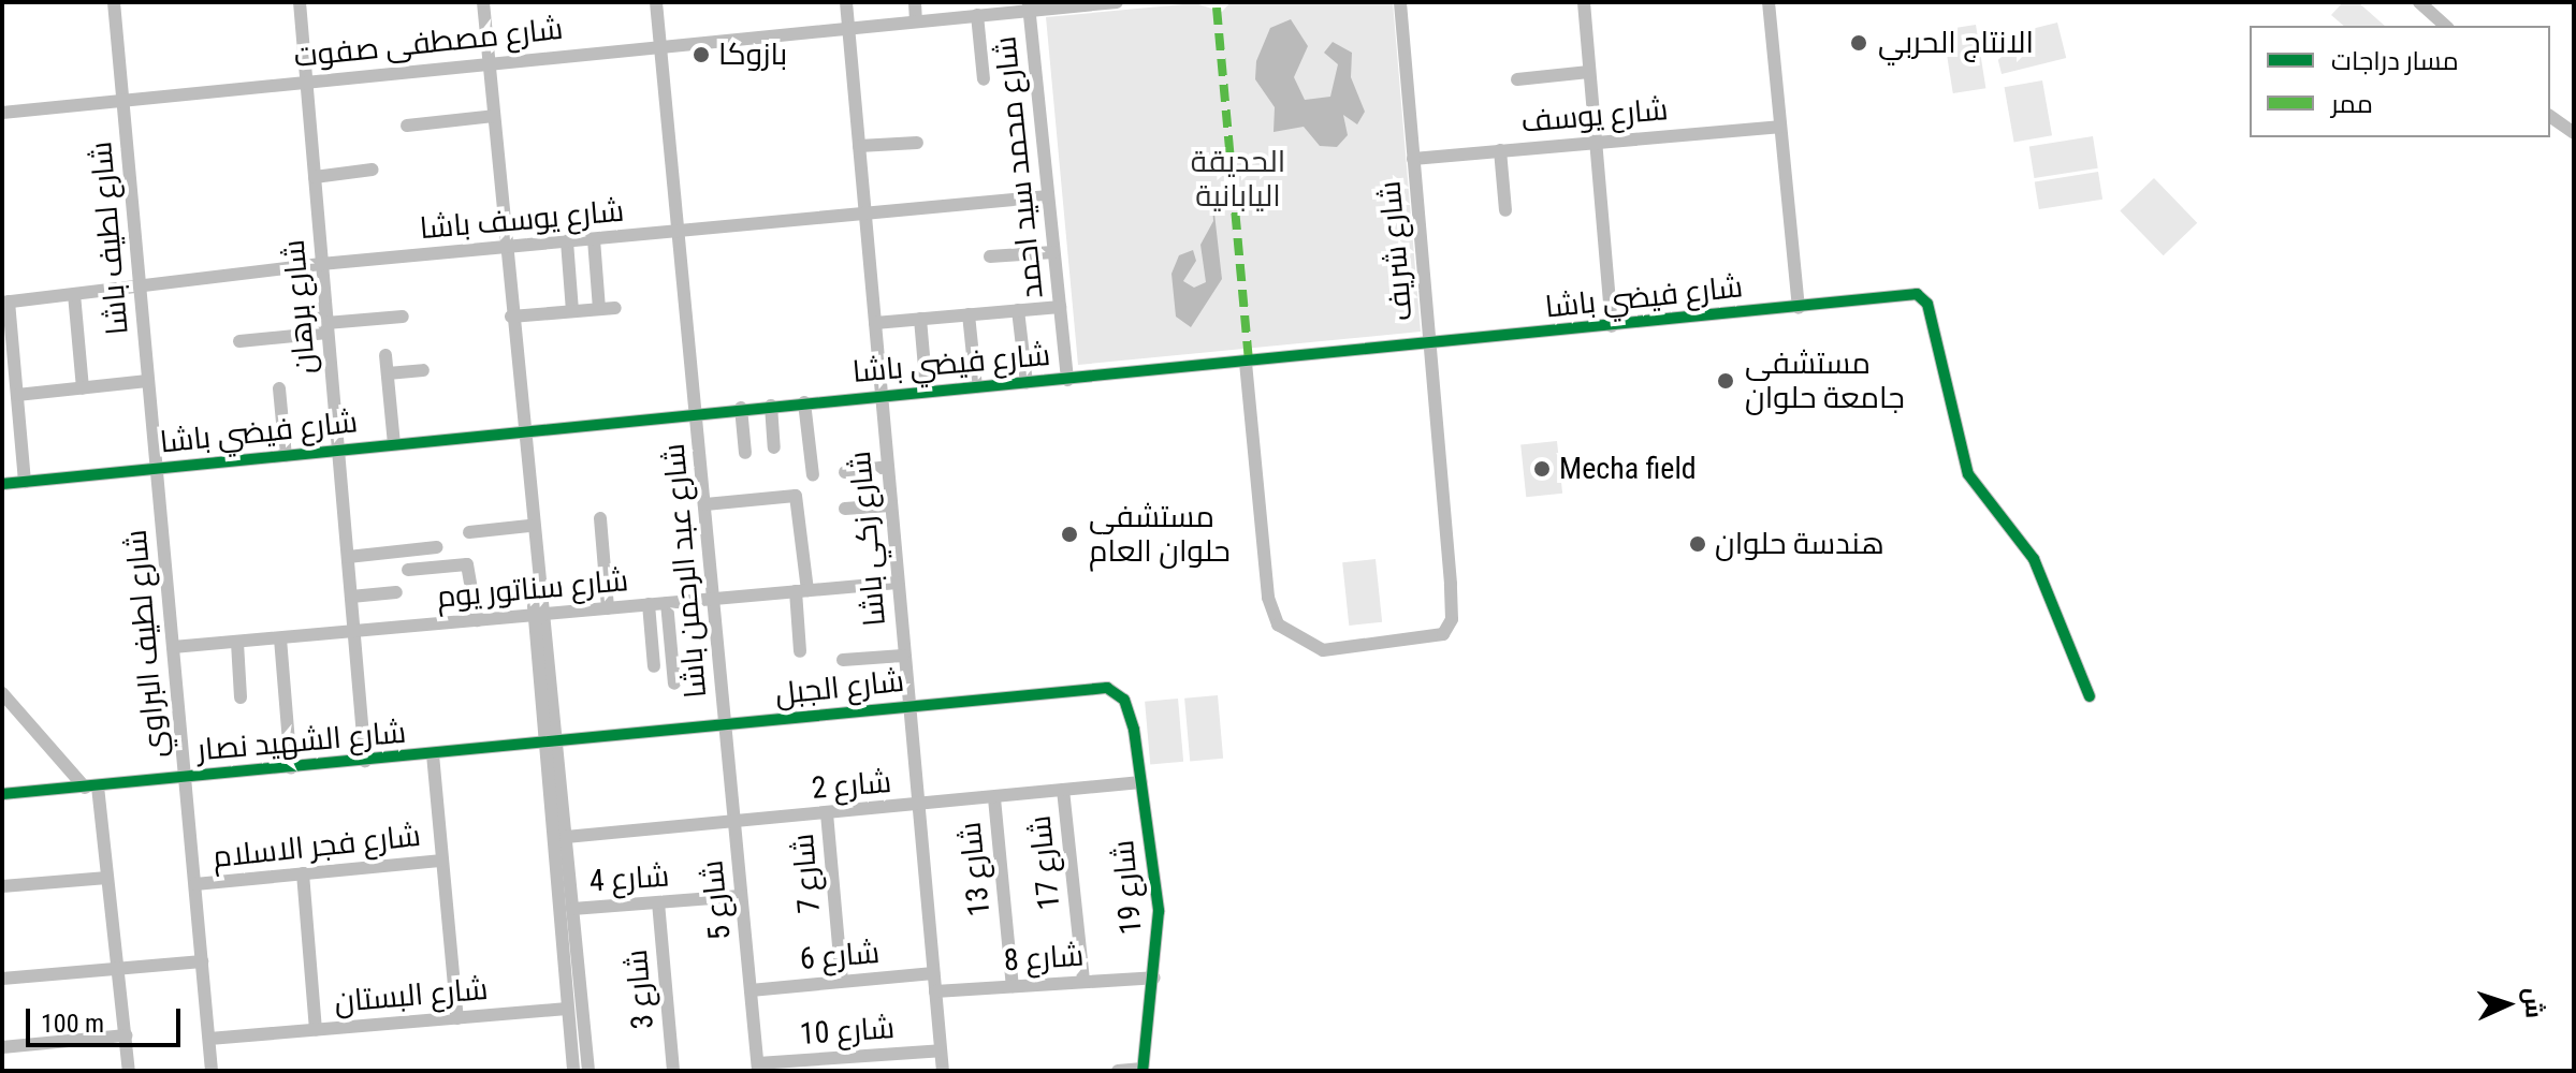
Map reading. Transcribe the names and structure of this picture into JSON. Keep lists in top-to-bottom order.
{
  "streets": {
    "street": [
      "شارع مصطفى صفوت",
      "شارع يوسف",
      "شارع محمد سيد احمد",
      "شارع يوسف باشا",
      "شارع لطيف باشا",
      "شارع شريف",
      "شارع فيضي باشا",
      "شارع برهان",
      "شارع زكي باشا",
      "شارع عبد الرحمن باشا",
      "شارع سناتور يوم",
      "شارع لطيف البراوي",
      "شارع الجبل",
      "شارع الشهيد نصار",
      "شارع 2",
      "شارع فجر الاسلام",
      "شارع 17",
      "شارع 13",
      "شارع 7",
      "شارع 4",
      "شارع 19",
      "شارع 5",
      "شارع 6",
      "شارع 8",
      "شارع 3",
      "شارع البستان",
      "شارع 10"
    ]
  },
  "crossings": [
    ["شارع مصطفى صفوت", "شارع محمد سيد احمد"],
    ["شارع مصطفى صفوت", "شارع لطيف باشا"],
    ["شارع مصطفى صفوت", "شارع برهان"],
    ["شارع مصطفى صفوت", "شارع زكي باشا"],
    ["شارع مصطفى صفوت", "شارع عبد الرحمن باشا"],
    ["شارع يوسف", "شارع شريف"],
    ["شارع محمد سيد احمد", "شارع يوسف باشا"],
    ["شارع محمد سيد احمد", "شارع فيضي باشا"],
    ["شارع يوسف باشا", "شارع لطيف باشا"],
    ["شارع يوسف باشا", "شارع برهان"],
    ["شارع يوسف باشا", "شارع زكي باشا"],
    ["شارع يوسف باشا", "شارع عبد الرحمن باشا"],
    ["شارع لطيف باشا", "شارع فيضي باشا"],
    ["شارع لطيف باشا", "شارع لطيف البراوي"],
    ["شارع شريف", "شارع فيضي باشا"],
    ["شارع فيضي باشا", "شارع برهان"],
    ["شارع فيضي باشا", "شارع زكي باشا"],
    ["شارع فيضي باشا", "شارع عبد الرحمن باشا"],
    ["شارع فيضي باشا", "شارع لطيف البراوي"],
    ["شارع برهان", "شارع سناتور يوم"],
    ["شارع برهان", "شارع الشهيد نصار"],
    ["شارع زكي باشا", "شارع سناتور يوم"],
    ["شارع زكي باشا", "شارع الجبل"],
    ["شارع زكي باشا", "شارع 2"],
    ["شارع زكي باشا", "شارع 6"],
    ["شارع زكي باشا", "شارع 8"],
    ["شارع زكي باشا", "شارع 10"],
    ["شارع عبد الرحمن باشا", "شارع سناتور يوم"],
    ["شارع عبد الرحمن باشا", "شارع الجبل"],
    ["شارع عبد الرحمن باشا", "شارع 5"],
    ["شارع سناتور يوم", "شارع لطيف البراوي"],
    ["شارع لطيف البراوي", "شارع الشهيد نصار"],
    ["شارع لطيف البراوي", "شارع فجر الاسلام"],
    ["شارع لطيف البراوي", "شارع البستان"],
    ["شارع الجبل", "شارع الشهيد نصار"],
    ["شارع الجبل", "شارع 19"],
    ["شارع الجبل", "شارع 5"],
    ["شارع 2", "شارع 17"],
    ["شارع 2", "شارع 13"],
    ["شارع 2", "شارع 7"],
    ["شارع 2", "شارع 19"],
    ["شارع 2", "شارع 5"],
    ["شارع 17", "شارع 8"],
    ["شارع 13", "شارع 8"],
    ["شارع 7", "شارع 6"],
    ["شارع 4", "شارع 5"],
    ["شارع 4", "شارع 3"],
    ["شارع 19", "شارع 8"],
    ["شارع 5", "شارع 6"],
    ["شارع 5", "شارع 10"]
  ],
  "parks": ["الحديقة اليابانية"],
  "places": [
    "الانتاج الحربي",
    "بازوكا",
    "مستشفى جامعة حلوان",
    "Mecha field",
    "مستشفى حلوان العام",
    "هندسة حلوان"
  ],
  "legend": ["مسار دراجات", "ممر"],
  "scale_bar": "100 m",
  "north": "right"
}
